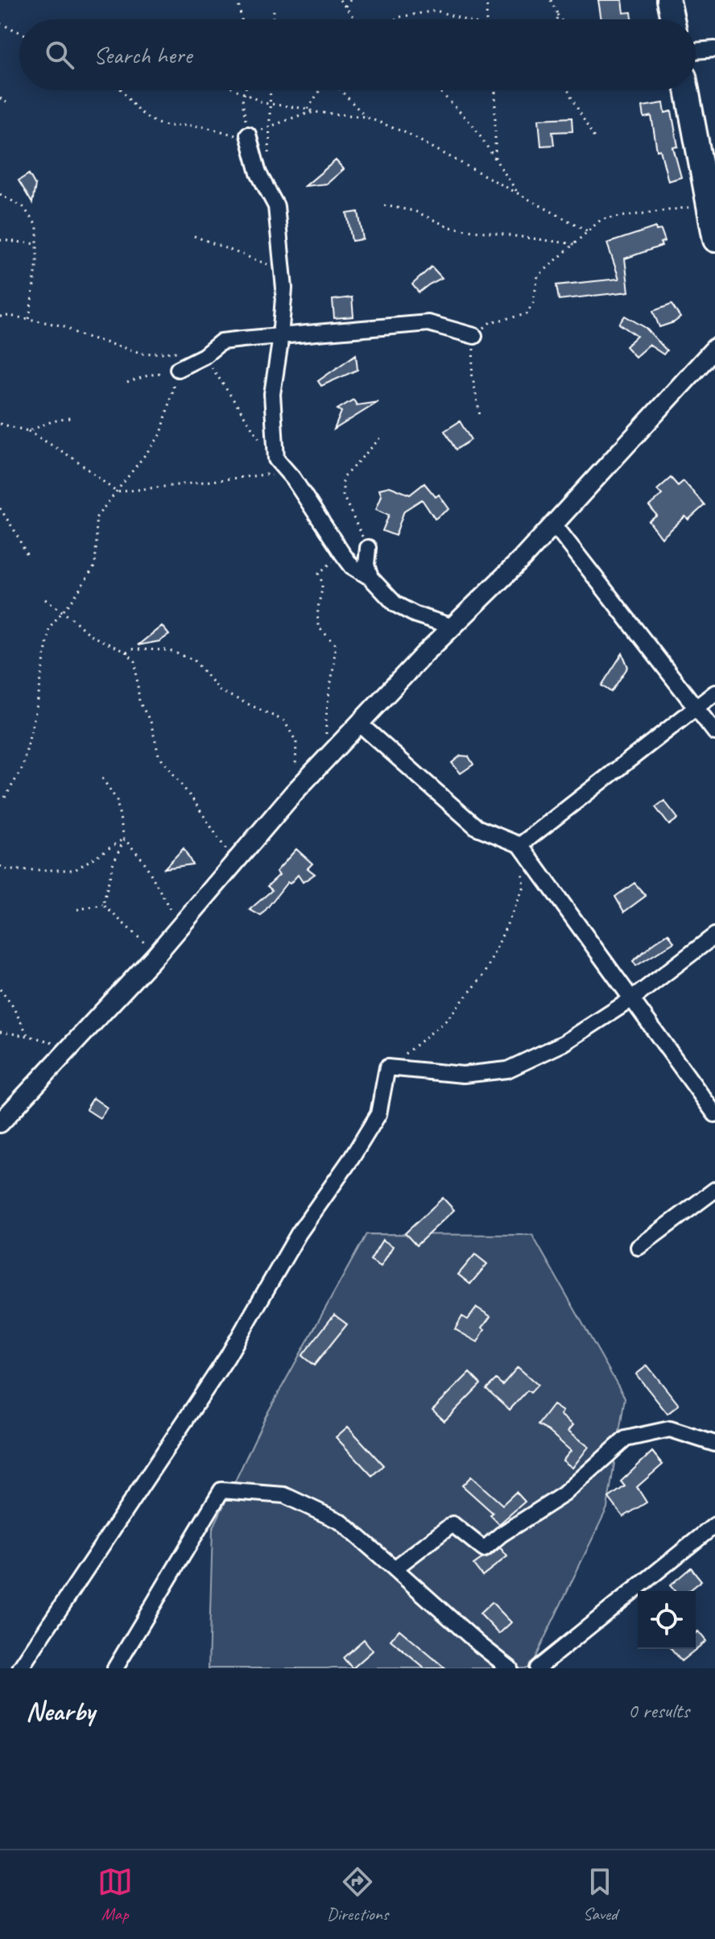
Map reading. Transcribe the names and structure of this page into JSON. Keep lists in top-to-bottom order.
{
  "page": {
    "search": "Search here",
    "heading": ["Nearby", "0 results"],
    "nav": ["Map", "Directions", "Saved"]
  }
}
